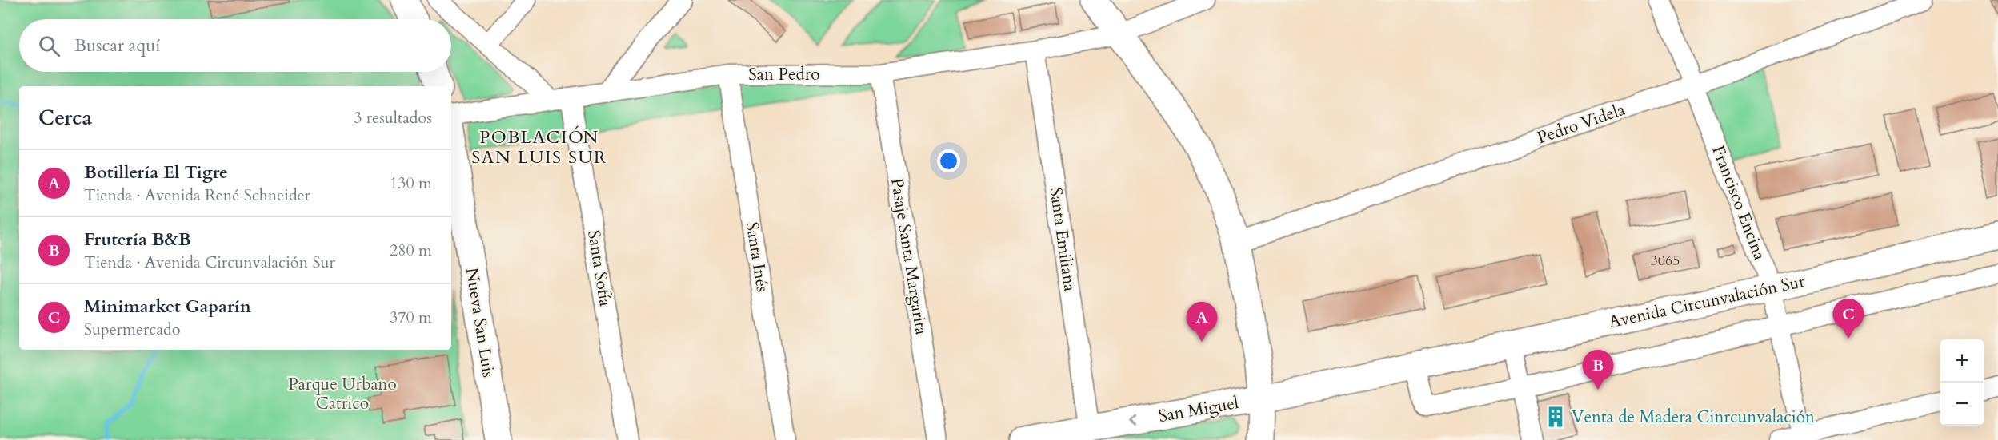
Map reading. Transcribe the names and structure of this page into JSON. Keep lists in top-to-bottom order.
{
  "streets": {
    "main road": ["Avenida Circunvalación Sur", "Nueva San Luis", "San Miguel"],
    "street": [
      "San Pedro",
      "Pedro Videla",
      "Francisco Encina",
      "Santa Emiliana",
      "Pasaje Santa Margarita",
      "Santa Inés",
      "Santa Sofía"
    ]
  },
  "crossings": [
    ["San Pedro", "Santa Emiliana"],
    ["San Pedro", "Pasaje Santa Margarita"],
    ["San Pedro", "Santa Inés"],
    ["San Pedro", "Santa Sofía"],
    ["Pedro Videla", "Francisco Encina"],
    ["Francisco Encina", "Avenida Circunvalación Sur"],
    ["Santa Emiliana", "San Miguel"],
    ["Avenida Circunvalación Sur", "San Miguel"]
  ],
  "one_way": ["San Miguel"],
  "districts": ["POBLACIÓN SAN LUIS SUR"],
  "parks": ["Parque Urbano Catrico"],
  "places": {
    "building": ["Venta de Madera Cinrcunvalación"]
  },
  "house_numbers": ["3065"],
  "page": {
    "search": "Buscar aquí",
    "heading": ["Cerca", "3 resultados"],
    "list": [
      {
        "mark": "A",
        "name": "Botillería El Tigre",
        "note": "Tienda · Avenida René Schneider",
        "value": "130 m"
      },
      {
        "mark": "B",
        "name": "Frutería B&B",
        "note": "Tienda · Avenida Circunvalación Sur",
        "value": "280 m"
      },
      {
        "mark": "C",
        "name": "Minimarket Gaparín",
        "note": "Supermercado",
        "value": "370 m"
      }
    ],
    "pins": ["C", "A", "B"],
    "map_buttons": ["+", "−"]
  }
}
